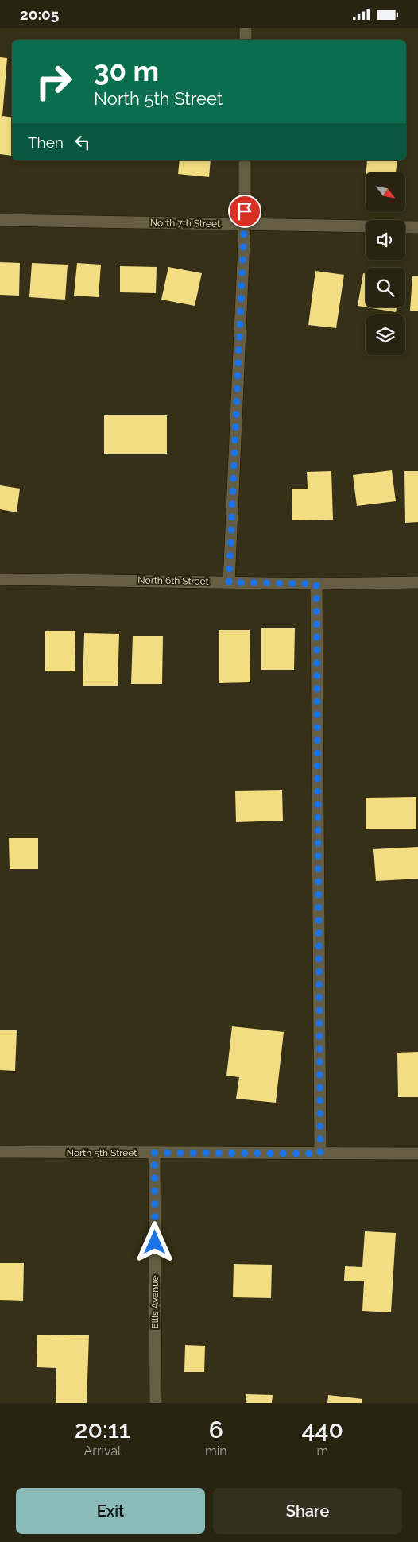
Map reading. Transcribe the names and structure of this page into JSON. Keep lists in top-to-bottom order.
{
  "streets": {
    "street": [
      "North 7th Street",
      "North 6th Street",
      "North 5th Street",
      "Ellis Avenue"
    ]
  },
  "crossings": [
    ["North 5th Street", "Ellis Avenue"]
  ],
  "north": "bottom right",
  "page": {
    "status": "20:05",
    "turn": ["30 m", "North 5th Street"],
    "then": "Then",
    "eta": [
      "20:11",
      "Arrival",
      "6",
      "min",
      "440",
      "m"
    ],
    "buttons": ["Exit", "Share"]
  }
}
